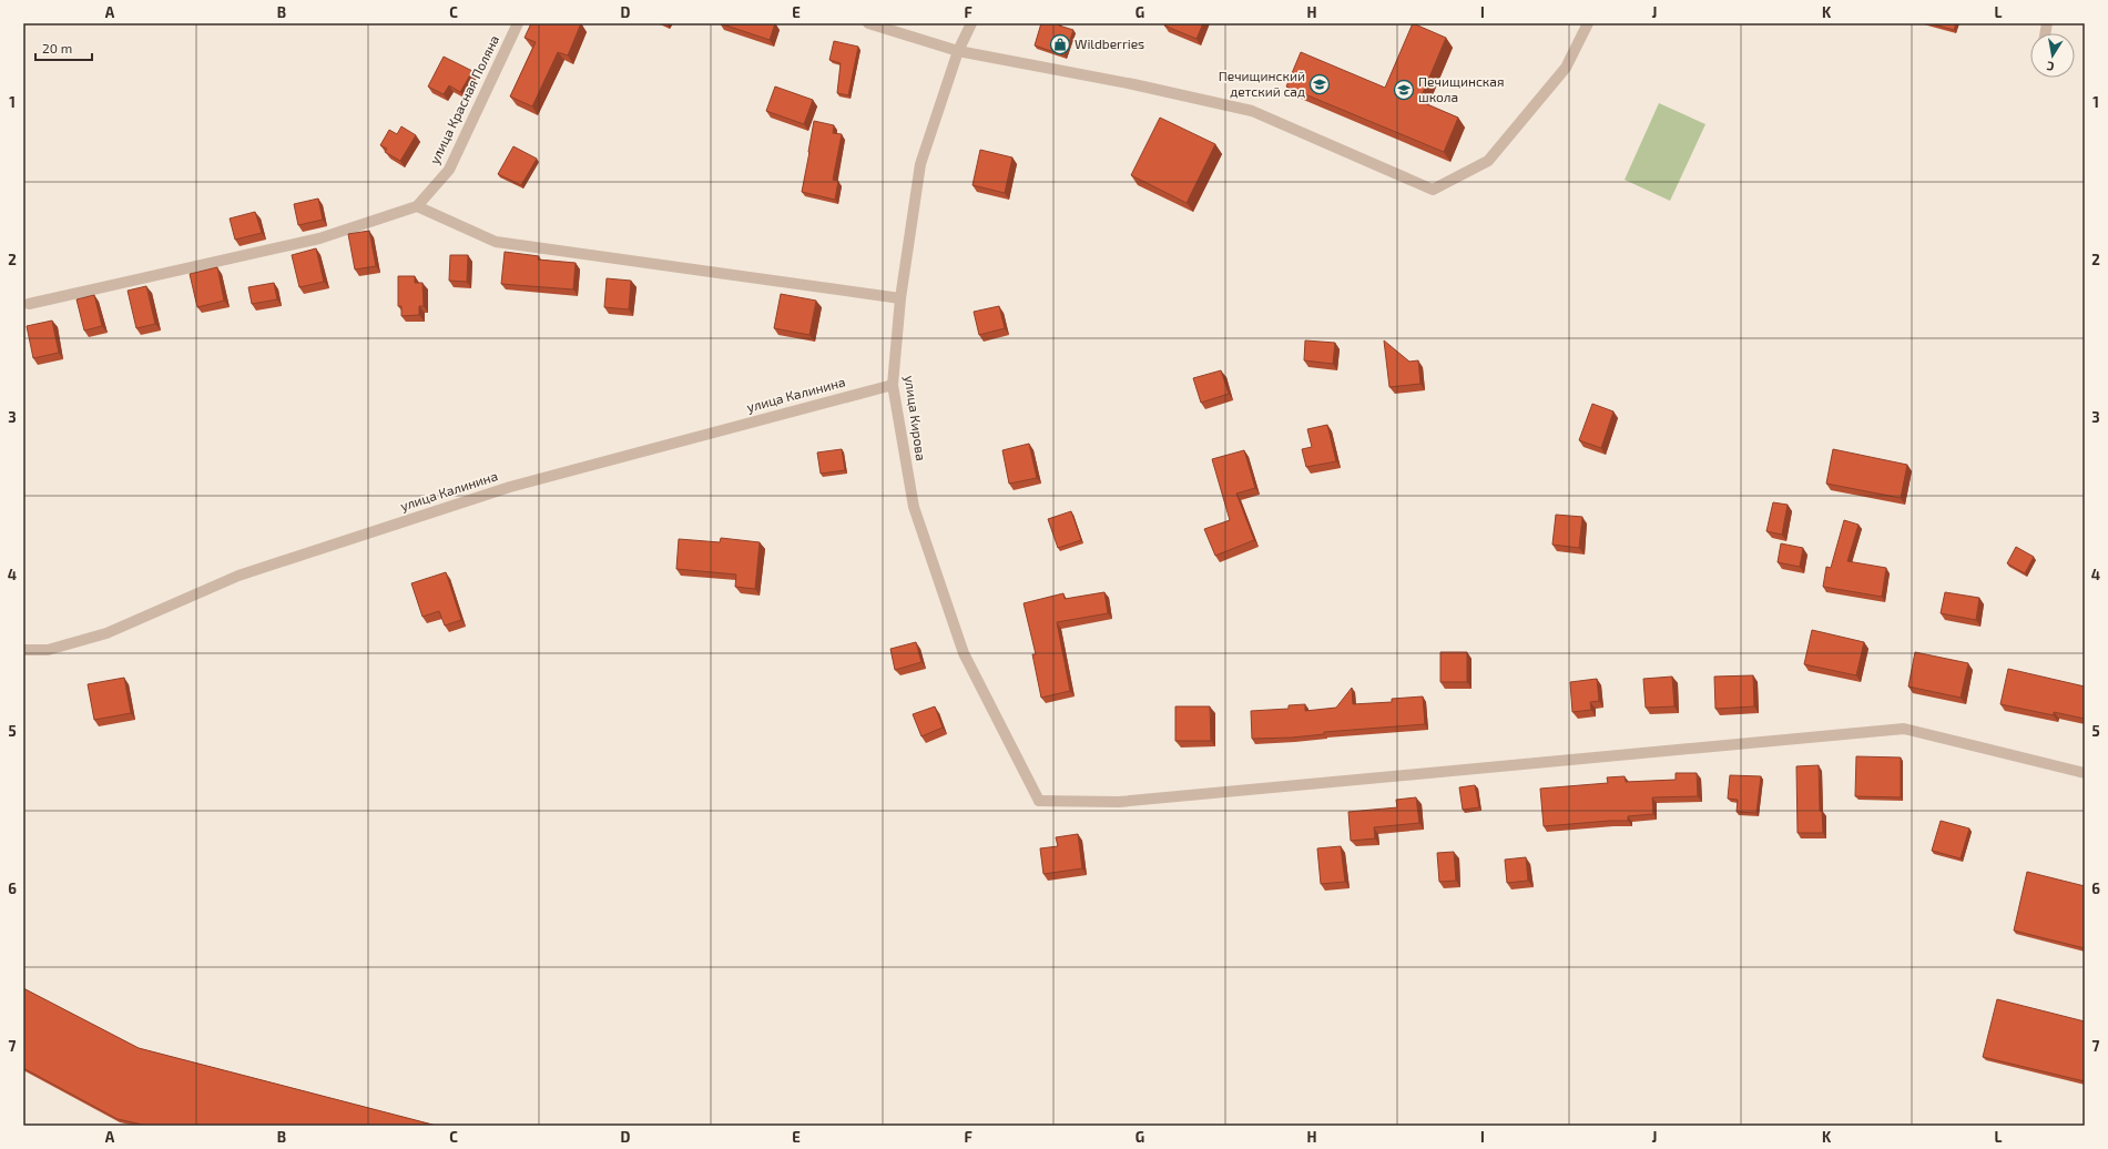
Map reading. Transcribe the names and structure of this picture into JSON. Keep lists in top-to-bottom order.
{
  "streets": {
    "street": ["улица Красная Поляна", "улица Калинина", "улица Кирова"]
  },
  "crossings": [
    ["улица Калинина", "улица Кирова"]
  ],
  "places": {
    "shop": ["Wildberries"],
    "school or university": ["Печищинский детский сад", "Печищинская школа"]
  },
  "scale_bar": "20 m",
  "north": "bottom",
  "grid": {
    "columns": [
      "A",
      "B",
      "C",
      "D",
      "E",
      "F",
      "G",
      "H",
      "I",
      "J",
      "K",
      "L"
    ],
    "rows": [
      "1",
      "2",
      "3",
      "4",
      "5",
      "6",
      "7"
    ]
  }
}
